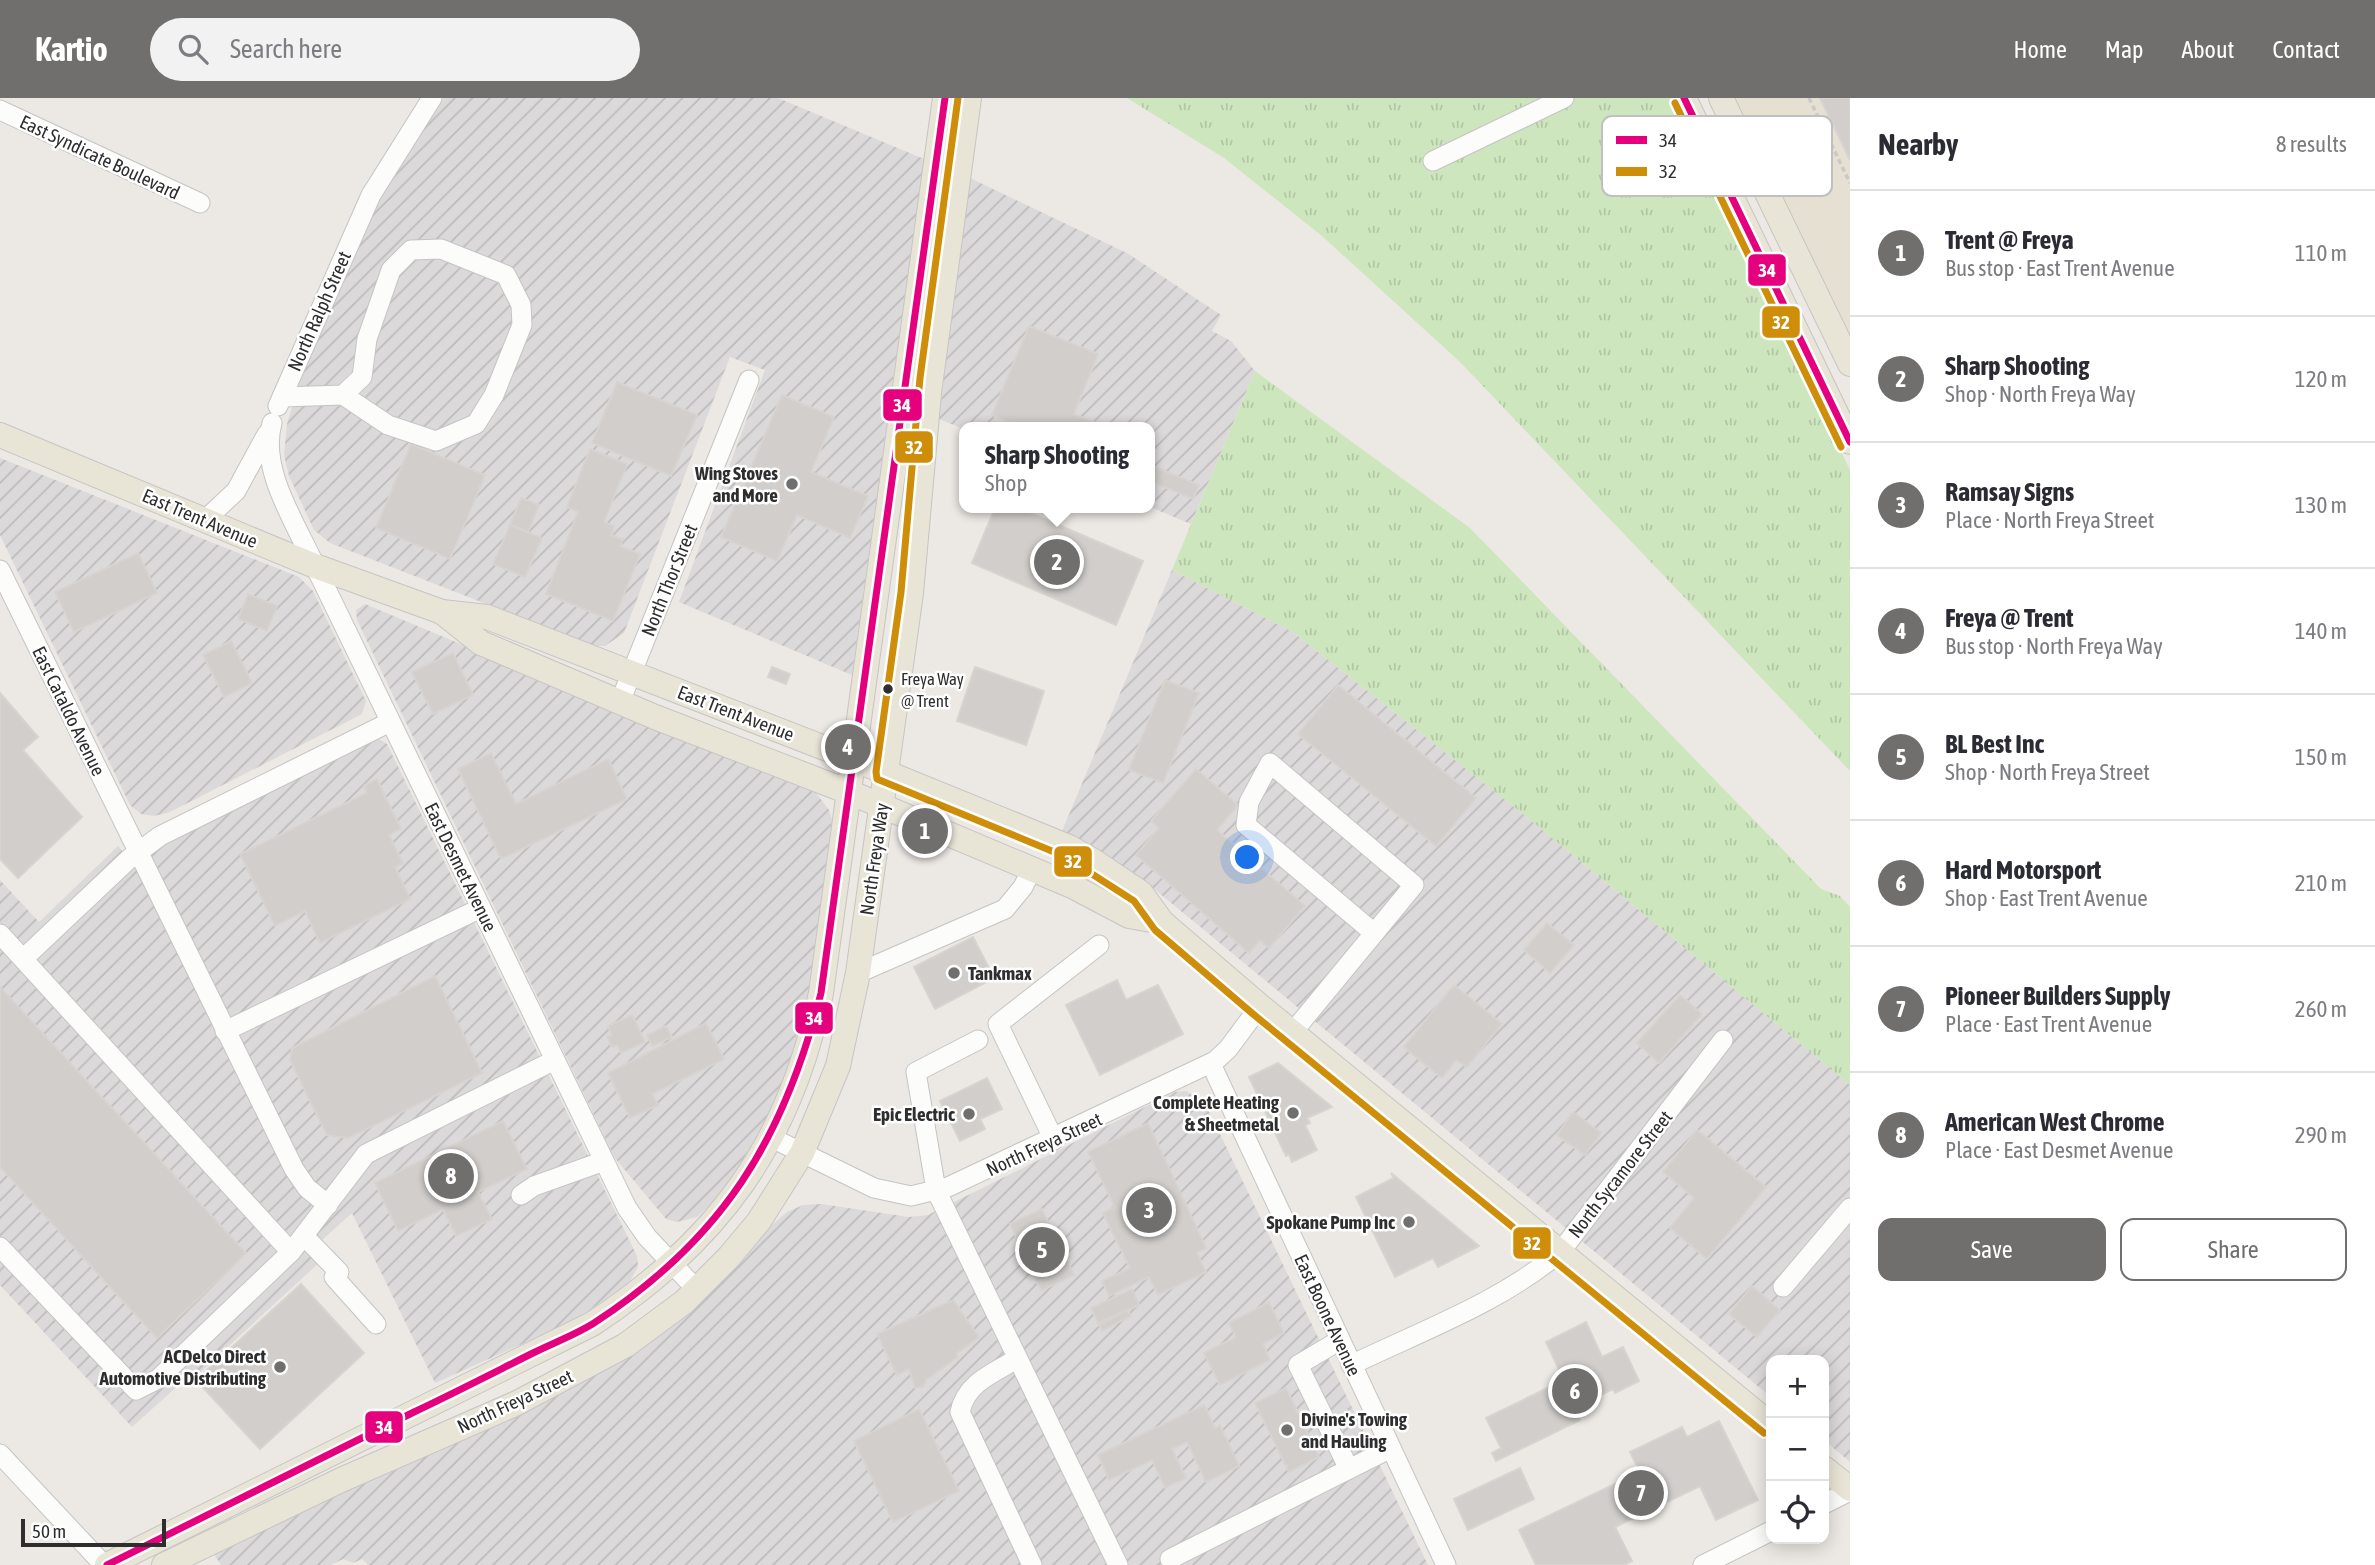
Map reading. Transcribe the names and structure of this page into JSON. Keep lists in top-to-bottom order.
{
  "streets": {
    "main road": ["East Trent Avenue", "North Freya Way", "North Freya Street"],
    "street": [
      "East Syndicate Boulevard",
      "North Ralph Street",
      "North Thor Street",
      "East Cataldo Avenue",
      "East Desmet Avenue",
      "North Sycamore Street",
      "East Boone Avenue"
    ]
  },
  "crossings": [
    ["North Ralph Street", "East Trent Avenue"],
    ["North Ralph Street", "East Desmet Avenue"],
    ["East Trent Avenue", "North Thor Street"],
    ["East Trent Avenue", "North Freya Way"],
    ["East Trent Avenue", "East Desmet Avenue"],
    ["East Trent Avenue", "North Freya Street"],
    ["East Trent Avenue", "North Sycamore Street"],
    ["North Freya Way", "North Freya Street"],
    ["East Desmet Avenue", "North Freya Street"],
    ["North Freya Street", "East Boone Avenue"],
    ["North Sycamore Street", "East Boone Avenue"]
  ],
  "places": [
    "Wing Stoves and More",
    "Freya Way @ Trent",
    "Tankmax",
    "Complete Heating & Sheetmetal",
    "Epic Electric",
    "Spokane Pump Inc",
    "ACDelco Direct Automotive Distributing",
    "Divine's Towing and Hauling"
  ],
  "lines": ["transit line 34", "transit line 32"],
  "legend": ["34", "32"],
  "scale_bar": "50 m",
  "page": {
    "header": "Kartio",
    "search": "Search here",
    "nav": [
      "Home",
      "Map",
      "About",
      "Contact"
    ],
    "heading": ["Nearby", "8 results"],
    "list": [
      {
        "mark": "1",
        "name": "Trent @ Freya",
        "note": "Bus stop · East Trent Avenue",
        "value": "110 m"
      },
      {
        "mark": "2",
        "name": "Sharp Shooting",
        "note": "Shop · North Freya Way",
        "value": "120 m"
      },
      {
        "mark": "3",
        "name": "Ramsay Signs",
        "note": "Place · North Freya Street",
        "value": "130 m"
      },
      {
        "mark": "4",
        "name": "Freya @ Trent",
        "note": "Bus stop · North Freya Way",
        "value": "140 m"
      },
      {
        "mark": "5",
        "name": "BL Best Inc",
        "note": "Shop · North Freya Street",
        "value": "150 m"
      },
      {
        "mark": "6",
        "name": "Hard Motorsport",
        "note": "Shop · East Trent Avenue",
        "value": "210 m"
      },
      {
        "mark": "7",
        "name": "Pioneer Builders Supply",
        "note": "Place · East Trent Avenue",
        "value": "260 m"
      },
      {
        "mark": "8",
        "name": "American West Chrome",
        "note": "Place · East Desmet Avenue",
        "value": "290 m"
      }
    ],
    "popup": ["Sharp Shooting", "Shop"],
    "pins": [
      "2",
      "4",
      "1",
      "8",
      "3",
      "5",
      "6",
      "7"
    ],
    "buttons": ["Save", "Share"],
    "map_buttons": ["+", "−"],
    "scale": "50 m"
  }
}
